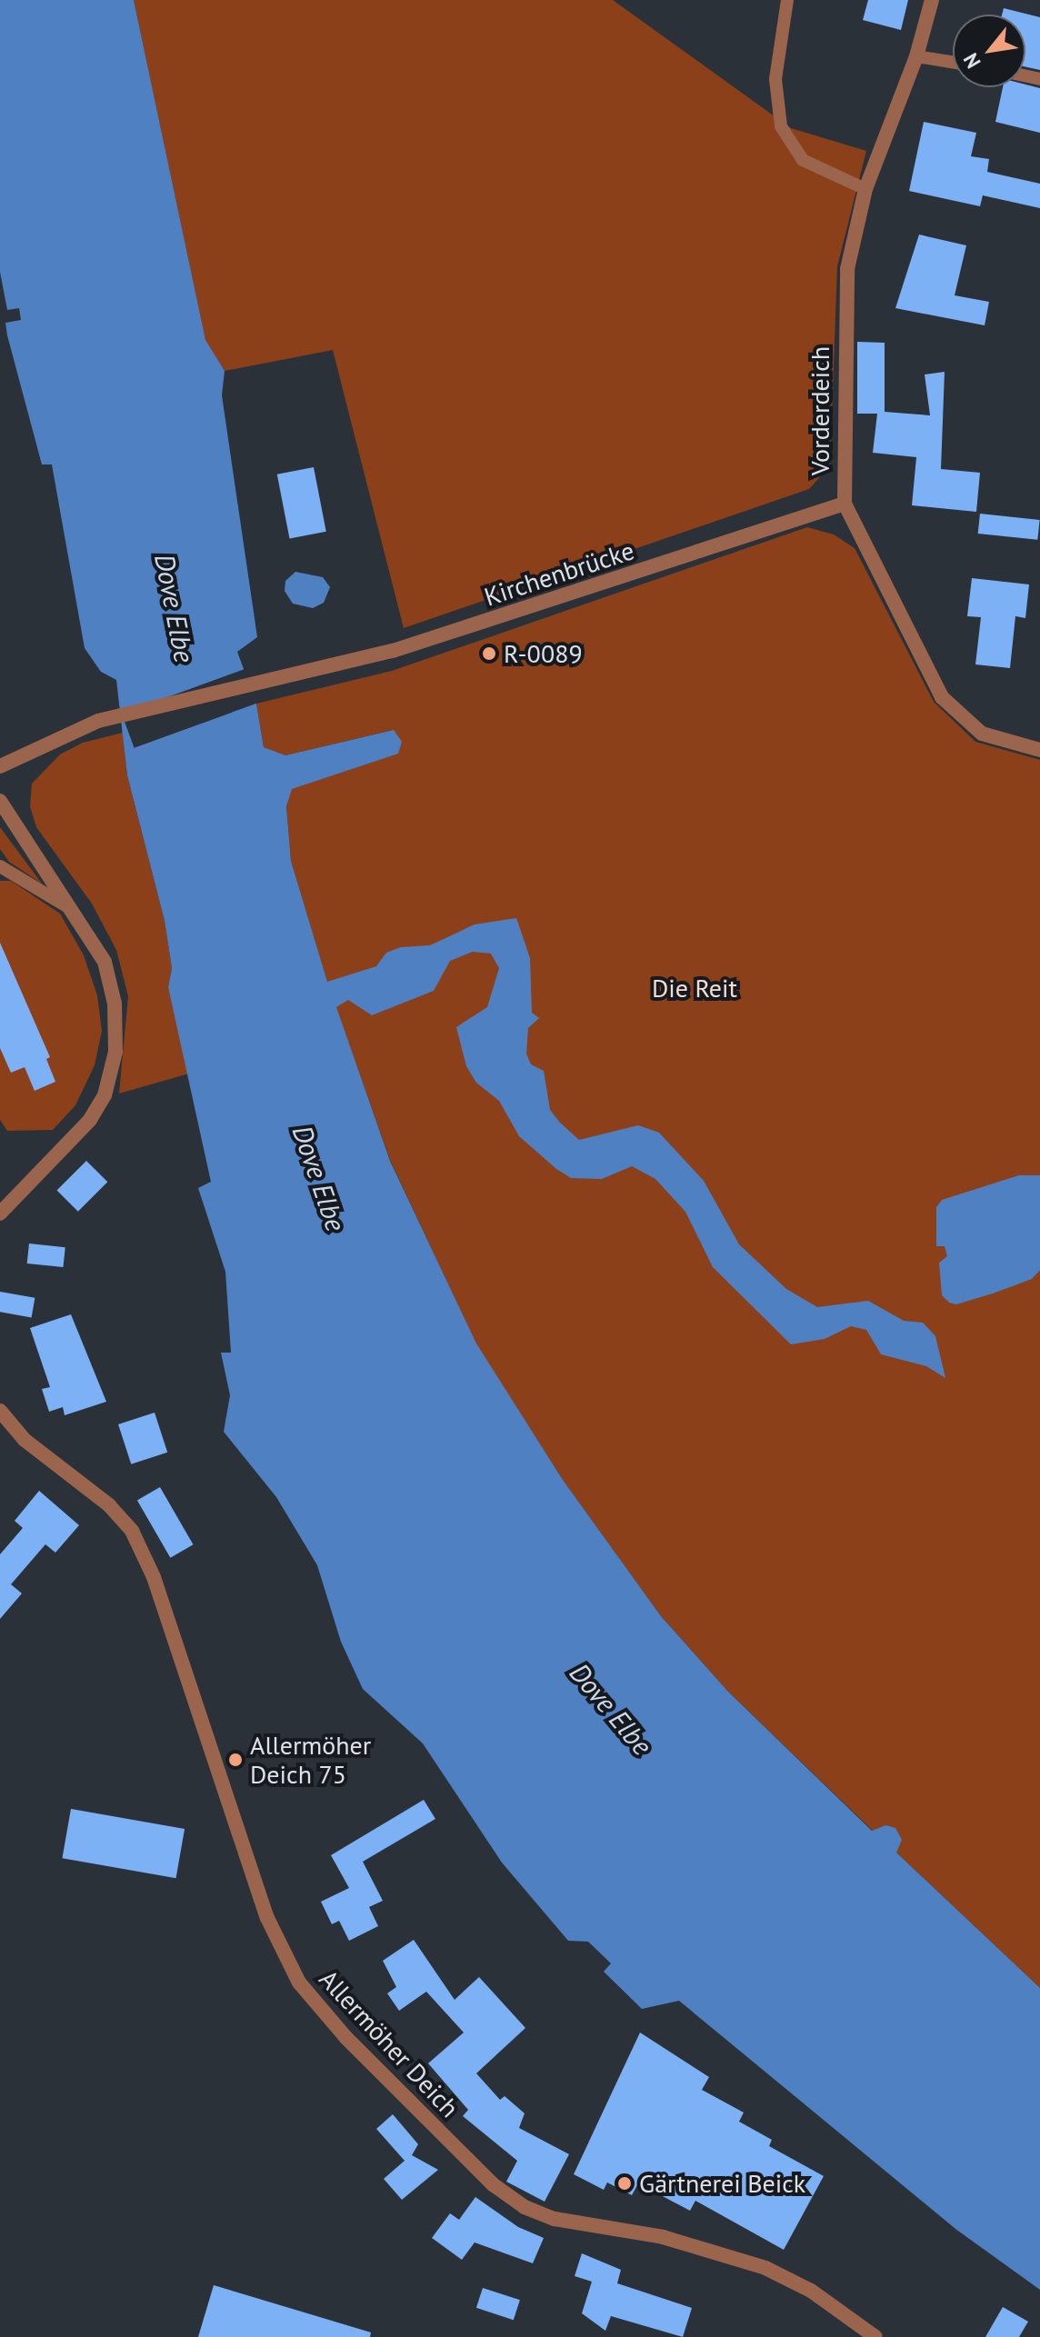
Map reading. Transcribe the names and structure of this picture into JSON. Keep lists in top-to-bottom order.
{
  "streets": {
    "street": ["Vorderdeich", "Kirchenbrücke", "Allermöher Deich"]
  },
  "crossings": [
    ["Vorderdeich", "Kirchenbrücke"]
  ],
  "water": ["Dove Elbe"],
  "parks": ["Die Reit"],
  "places": ["R-0089", "Allermöher Deich 75", "Gärtnerei Beick"],
  "north": "bottom left"
}
